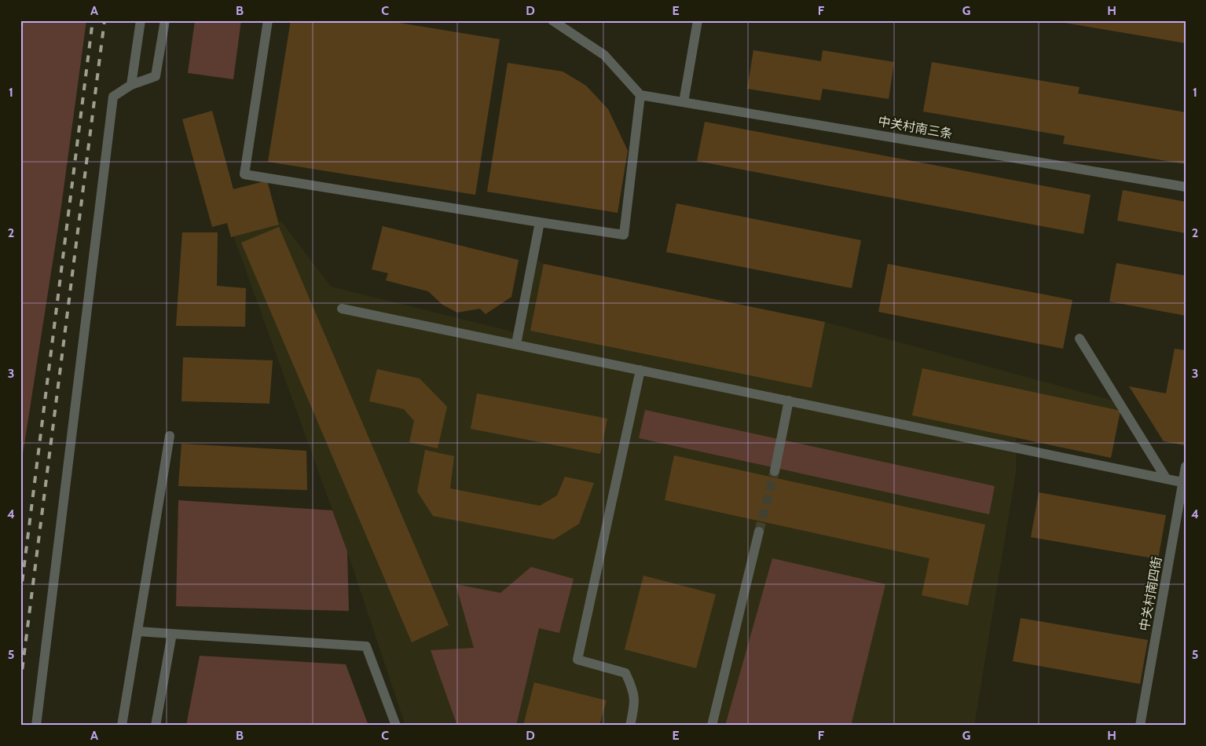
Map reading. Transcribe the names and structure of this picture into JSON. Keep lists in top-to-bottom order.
{
  "streets": {
    "street": ["中关村南三条", "中关村南四街"]
  },
  "grid": {
    "columns": [
      "A",
      "B",
      "C",
      "D",
      "E",
      "F",
      "G",
      "H"
    ],
    "rows": [
      "1",
      "2",
      "3",
      "4",
      "5"
    ]
  }
}
